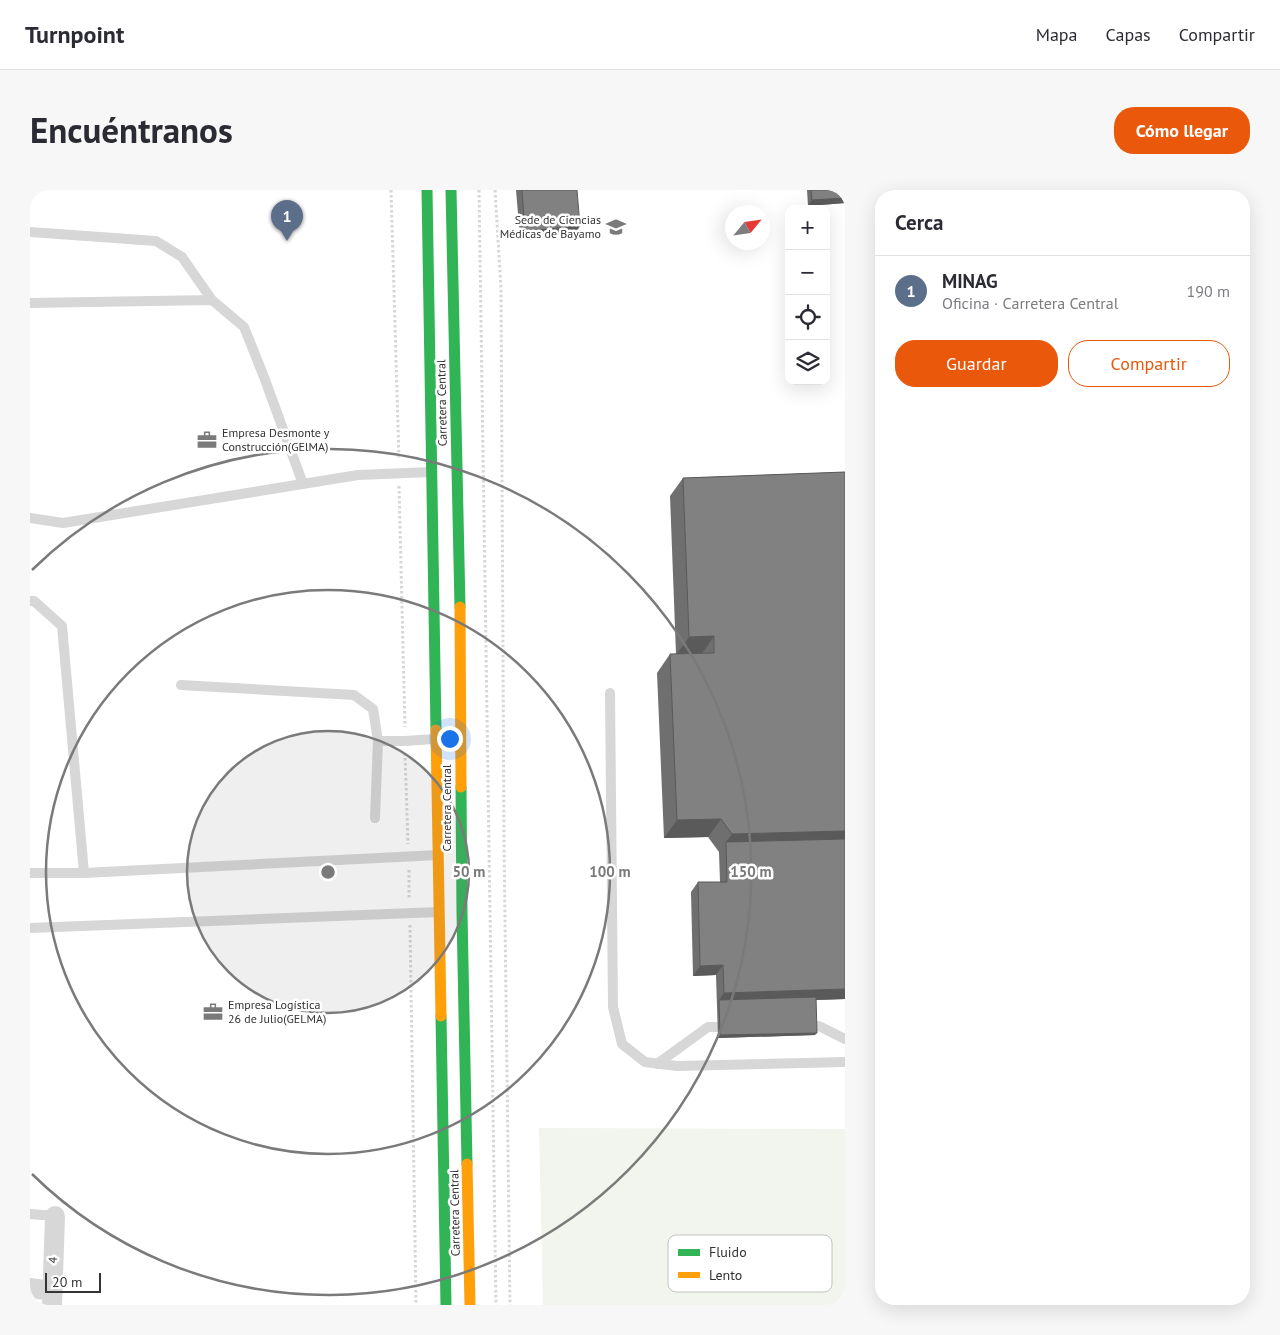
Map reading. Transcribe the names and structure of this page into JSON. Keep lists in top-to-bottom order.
{
  "streets": {
    "highway": ["Carretera Central"],
    "street": ["4"]
  },
  "places": {
    "school or university": ["Sede de Ciencias Médicas de Bayamo"],
    "office": ["Empresa Desmonte y Construcción(GElMA)", "Empresa Logística 26 de Julio(GELMA)"]
  },
  "legend": ["Fluido", "Lento"],
  "scale_bar": "20 m",
  "north": "top right",
  "page": {
    "header": "Turnpoint",
    "nav": ["Mapa", "Capas", "Compartir"],
    "title": "Encuéntranos",
    "buttons": [
      "Cómo llegar",
      ["Guardar", "Compartir"]
    ],
    "heading": "Cerca",
    "pins": "1",
    "map_buttons": ["+", "−"],
    "list": [
      {
        "mark": "1",
        "name": "MINAG",
        "note": "Oficina · Carretera Central",
        "value": "190 m"
      }
    ],
    "scale": "20 m"
  },
  "rings": ["50 m", "100 m", "150 m"]
}
